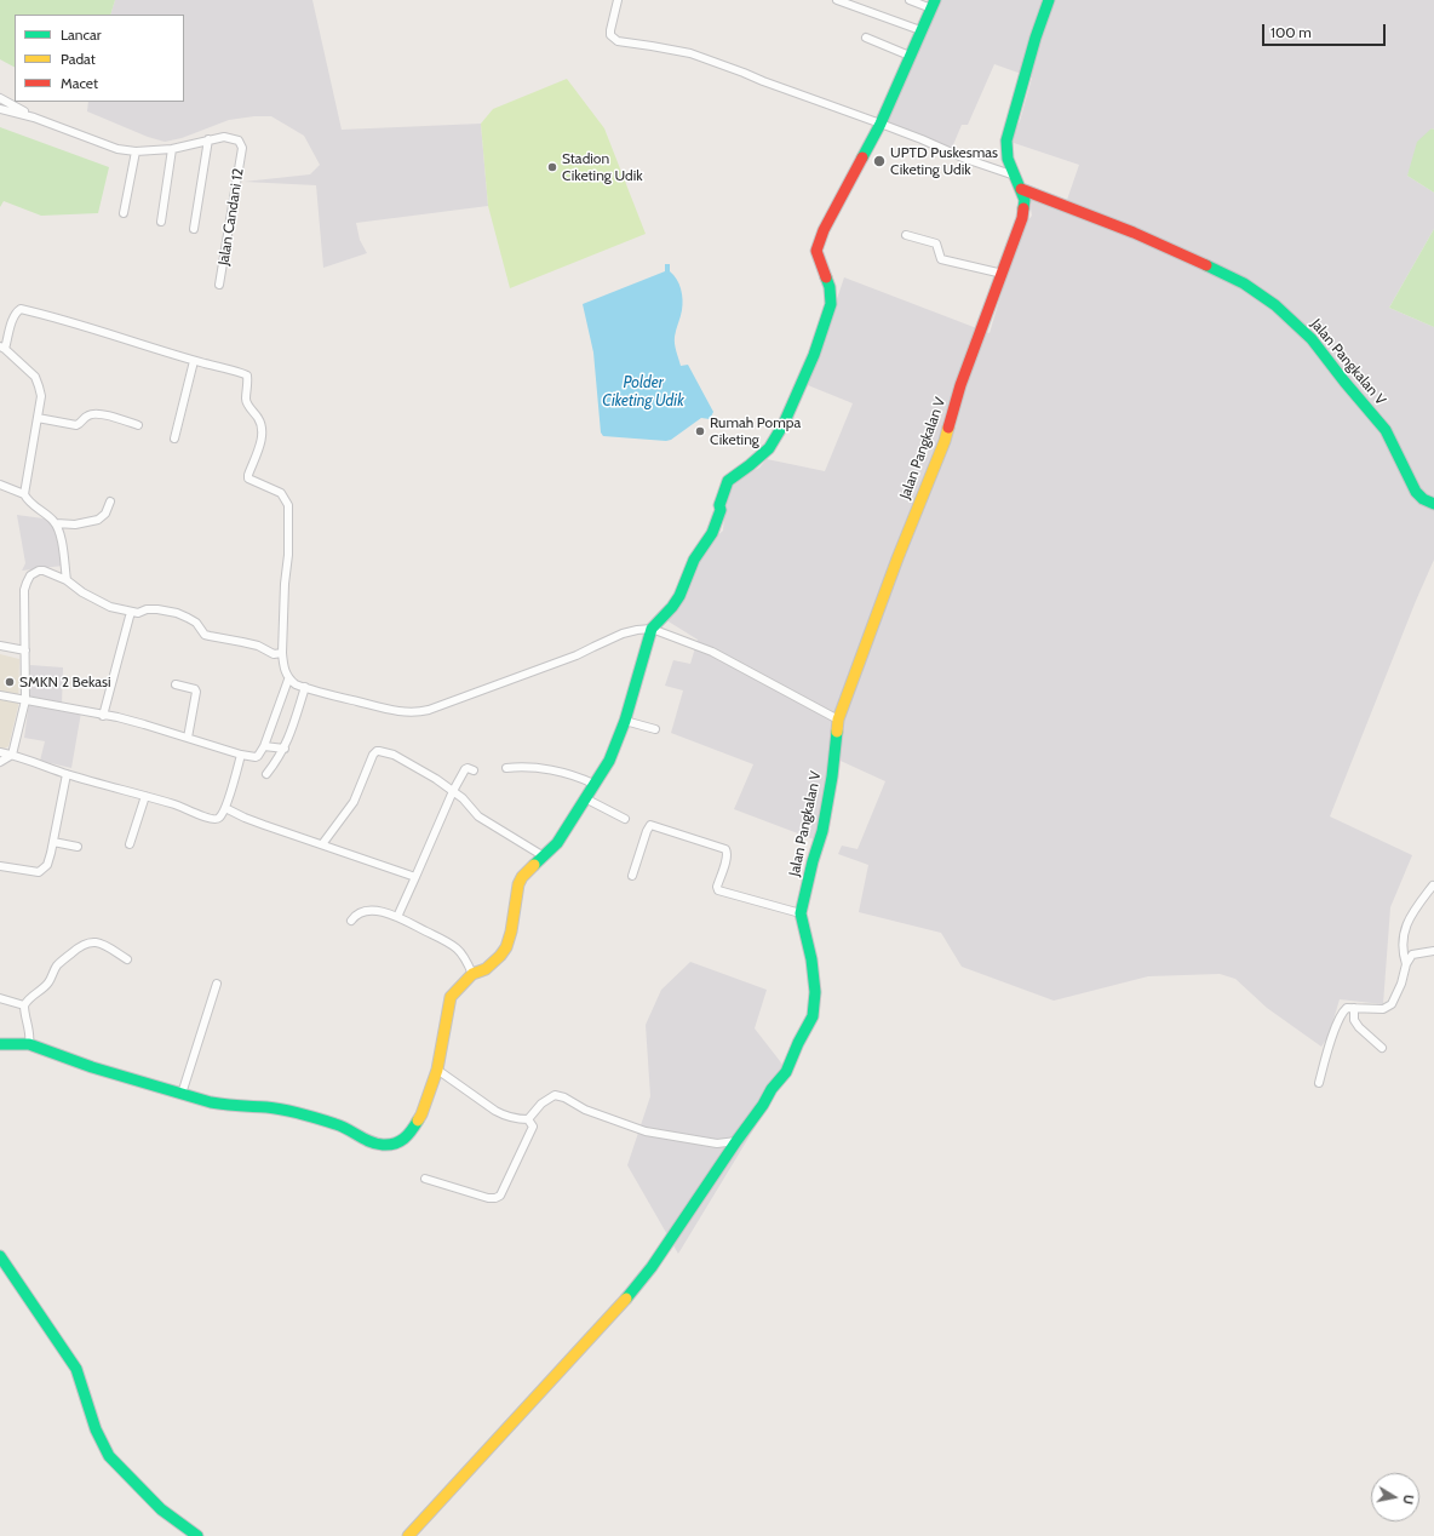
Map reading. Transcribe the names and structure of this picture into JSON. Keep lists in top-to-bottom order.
{
  "streets": {
    "street": ["Jalan Candani 12", "Jalan Pangkalan V"]
  },
  "water": ["Polder Ciketing Udik"],
  "places": [
    "UPTD Puskesmas Ciketing Udik",
    "Stadion Ciketing Udik",
    "Rumah Pompa Ciketing",
    "SMKN 2 Bekasi"
  ],
  "legend": ["Lancar", "Padat", "Macet"],
  "scale_bar": "100 m",
  "north": "right"
}
